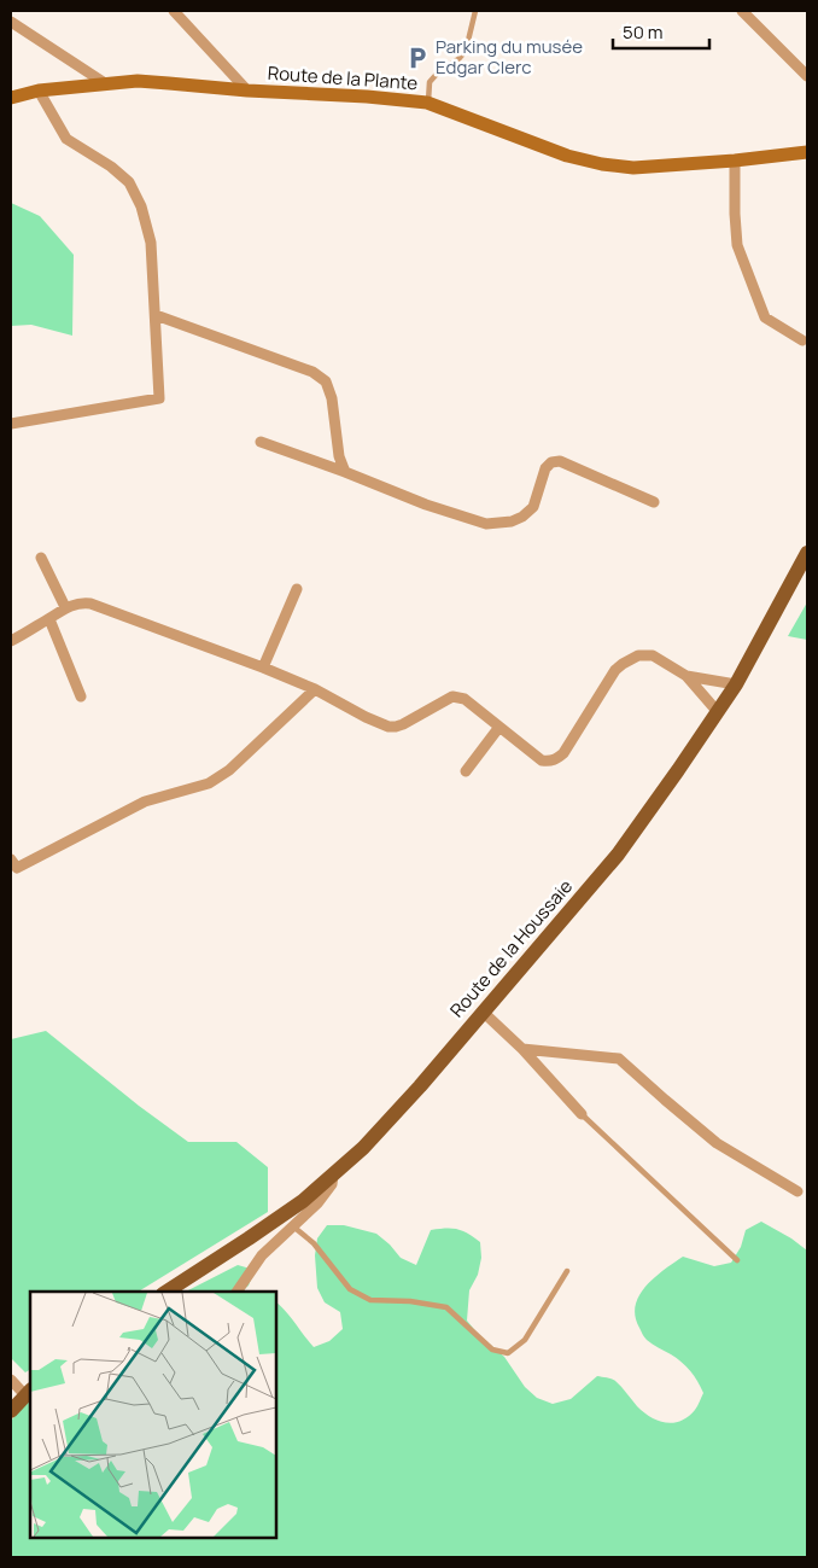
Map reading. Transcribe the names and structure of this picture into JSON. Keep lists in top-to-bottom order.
{
  "streets": {
    "main road": ["Route de la Plante", "Route de la Houssaie"]
  },
  "places": {
    "parking": ["Parking du musée Edgar Clerc"]
  },
  "scale_bar": "50 m"
}
